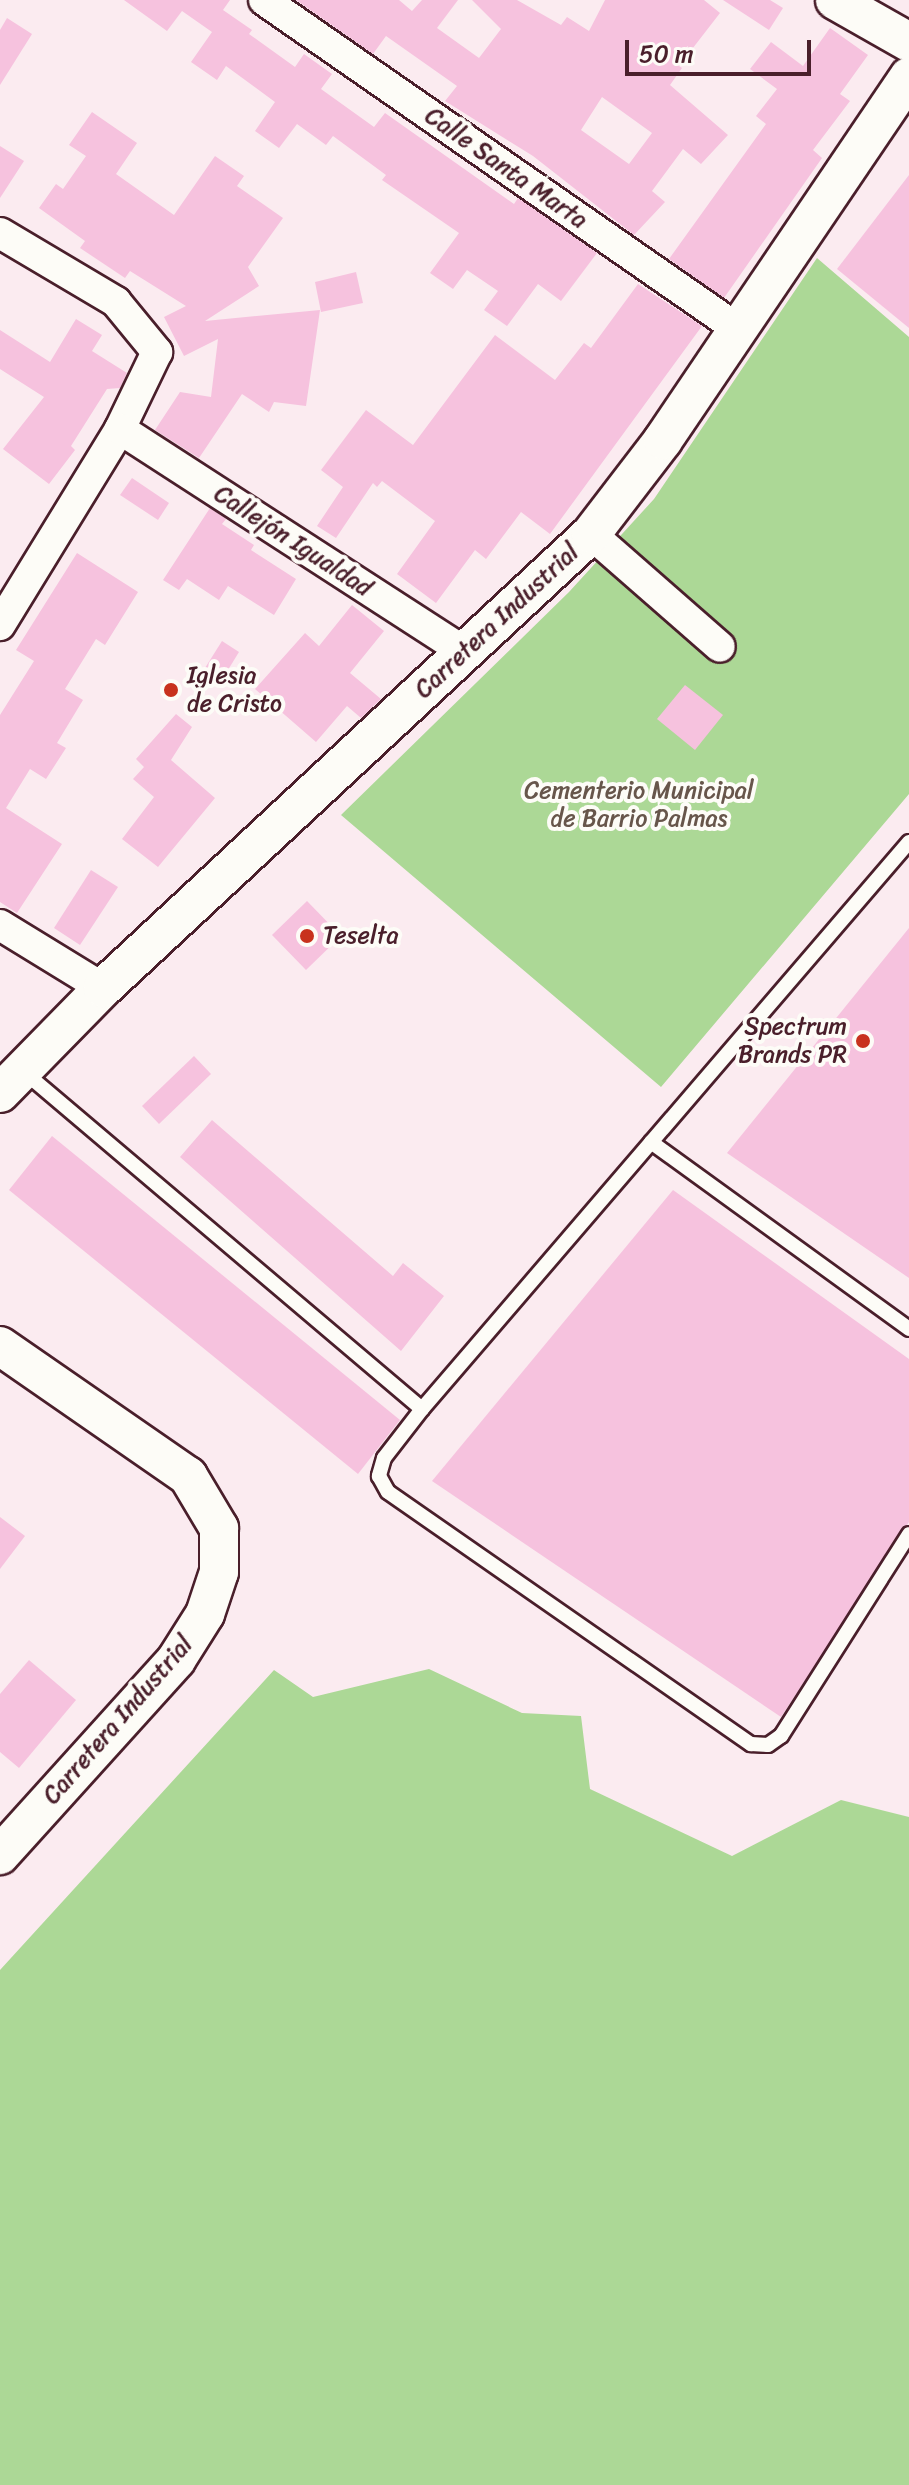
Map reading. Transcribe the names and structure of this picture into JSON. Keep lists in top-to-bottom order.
{
  "streets": {
    "street": ["Calle Santa Marta", "Callejón Igualdad", "Carretera Industrial"]
  },
  "crossings": [
    ["Calle Santa Marta", "Carretera Industrial"],
    ["Callejón Igualdad", "Carretera Industrial"]
  ],
  "parks": ["Cementerio Municipal de Barrio Palmas"],
  "places": ["Iglesia de Cristo", "Teselta", "Spectrum Brands PR"],
  "scale_bar": "50 m"
}
